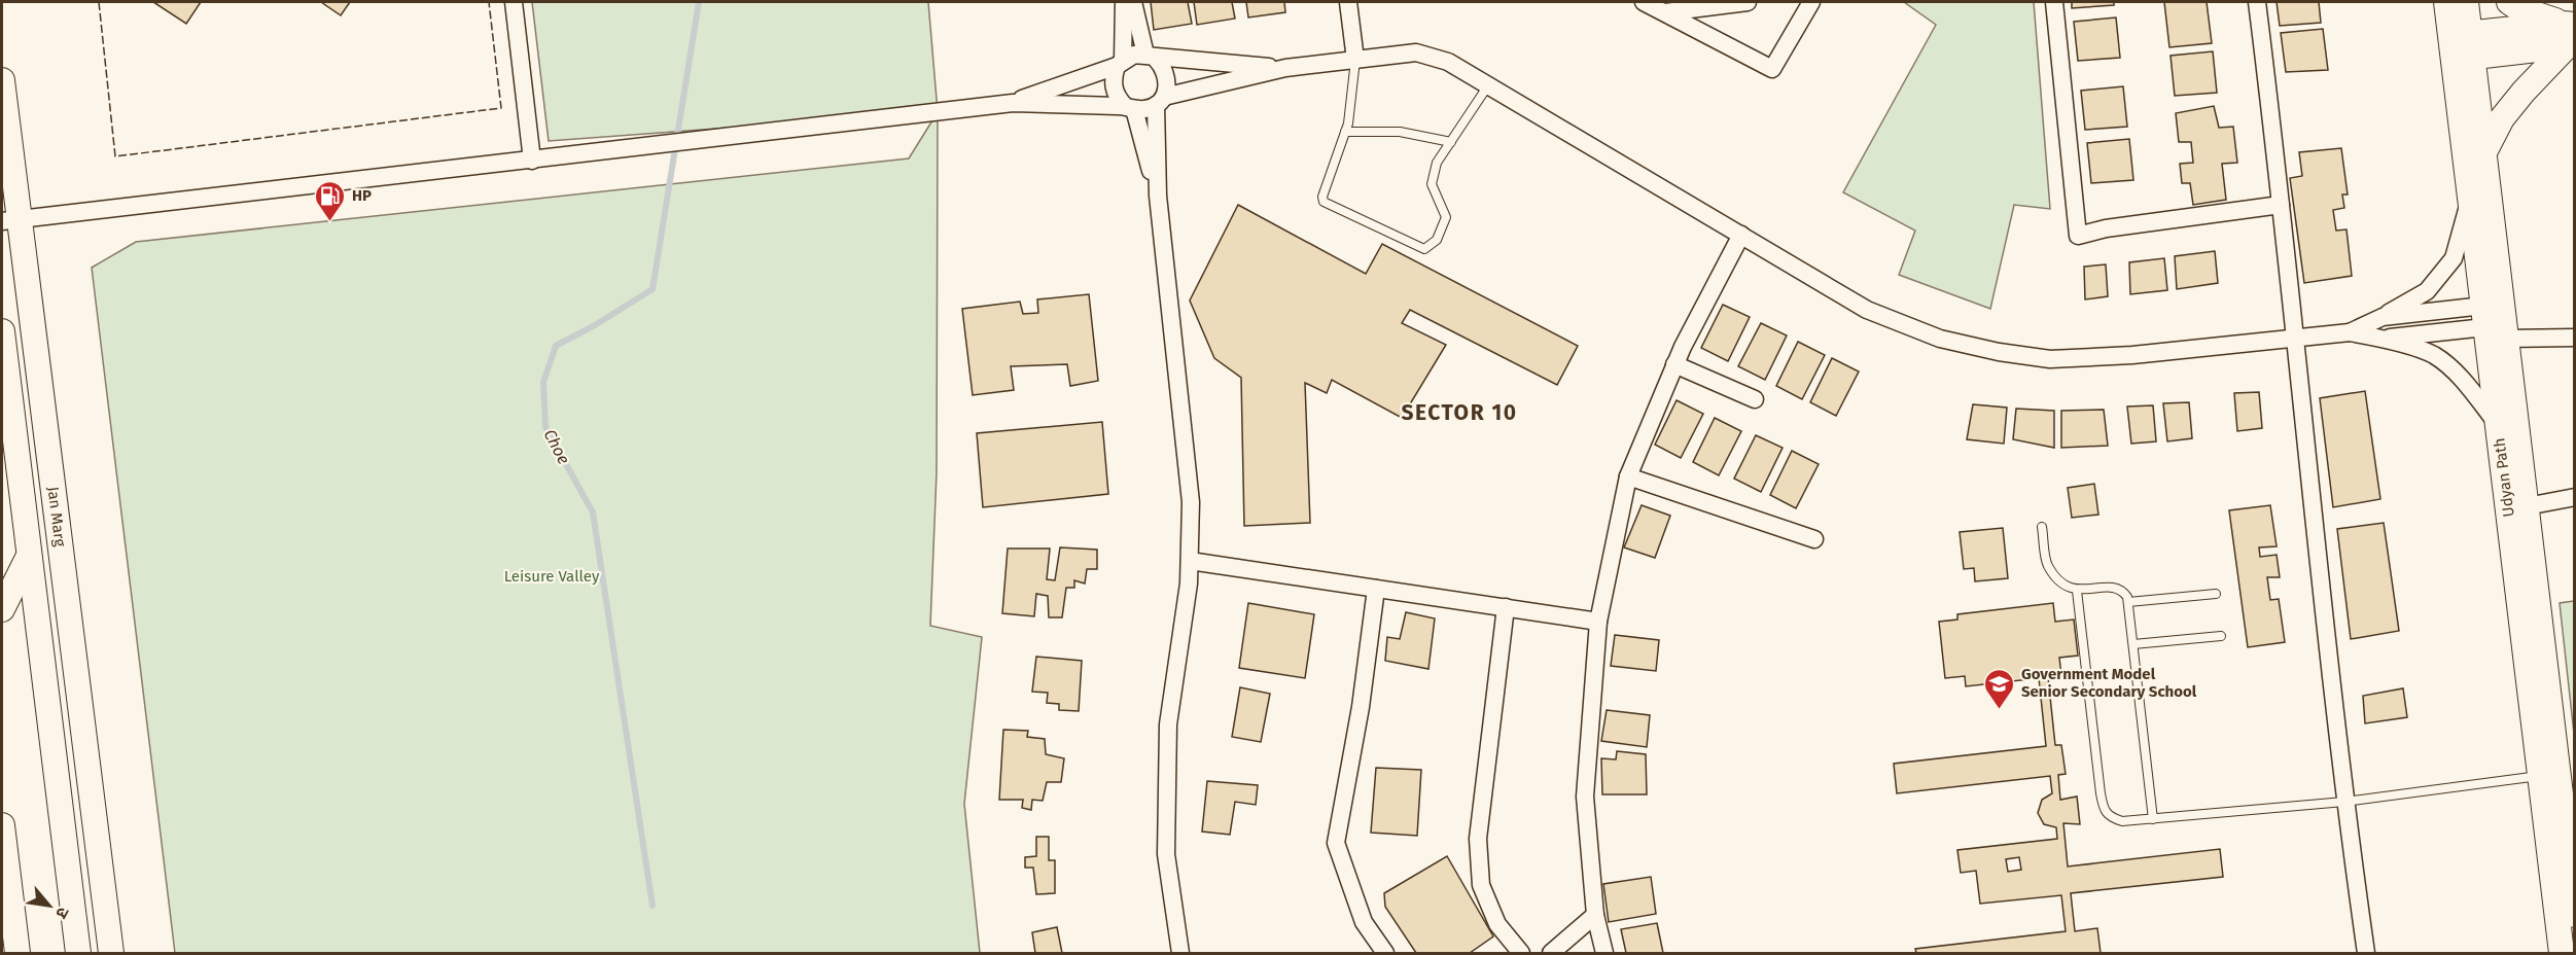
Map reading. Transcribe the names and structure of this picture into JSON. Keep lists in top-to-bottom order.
{
  "streets": {
    "main road": ["Udyan Path", "Jan Marg"]
  },
  "districts": ["SECTOR 10"],
  "water": ["Choe"],
  "parks": ["Leisure Valley"],
  "places": {
    "fuel station": ["HP"],
    "school or university": ["Government Model Senior Secondary School"]
  },
  "north": "bottom right"
}
